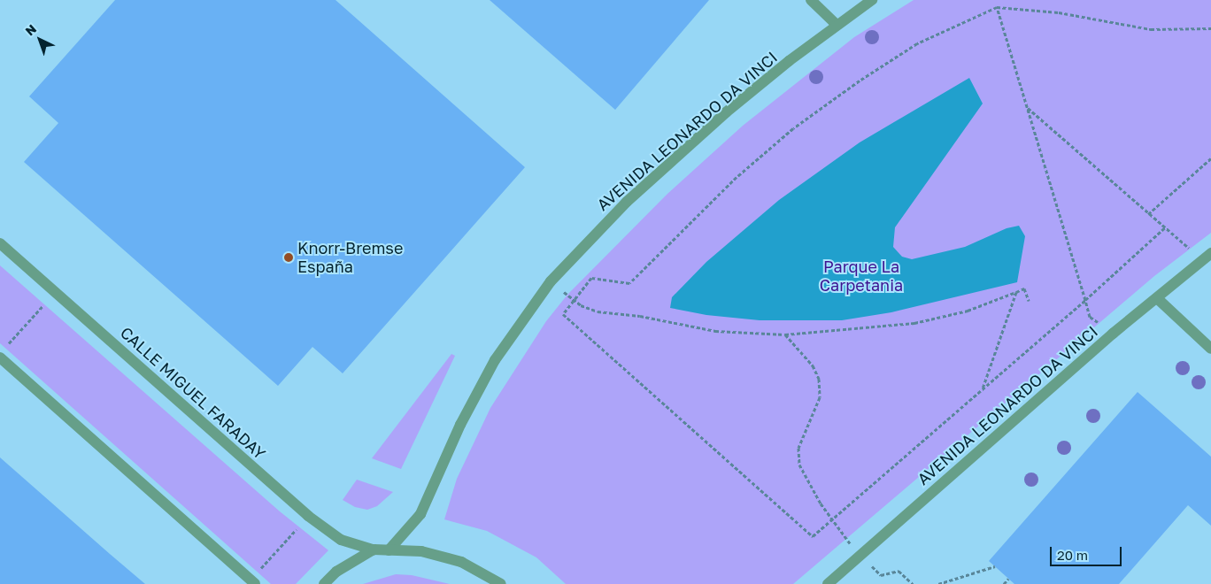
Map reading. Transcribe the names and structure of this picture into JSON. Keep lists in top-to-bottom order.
{
  "streets": {
    "street": ["AVENIDA LEONARDO DA VINCI", "CALLE MIGUEL FARADAY"]
  },
  "crossings": [
    ["AVENIDA LEONARDO DA VINCI", "CALLE MIGUEL FARADAY"]
  ],
  "parks": ["Parque La Carpetania"],
  "places": ["Knorr-Bremse España"],
  "scale_bar": "20 m",
  "north": "top left"
}
